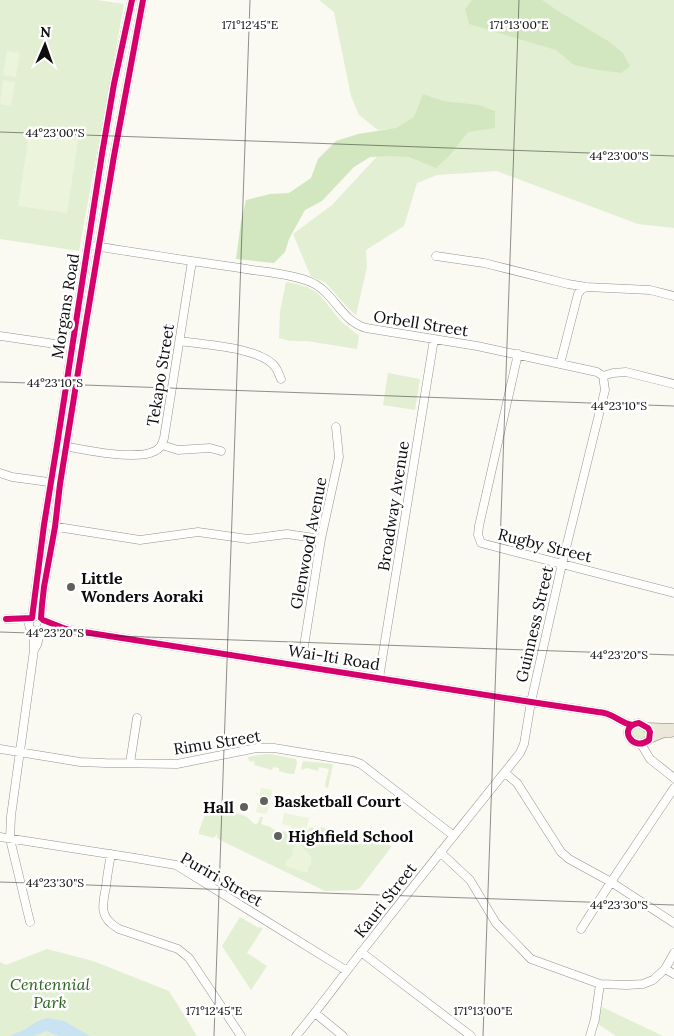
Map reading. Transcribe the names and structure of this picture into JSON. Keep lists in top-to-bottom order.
{
  "streets": {
    "street": [
      "Morgans Road",
      "Orbell Street",
      "Tekapo Street",
      "Broadway Avenue",
      "Glenwood Avenue",
      "Rugby Street",
      "Guinness Street",
      "Wai-Iti Road",
      "Rimu Street",
      "Puriri Street",
      "Kauri Street"
    ]
  },
  "crossings": [
    ["Morgans Road", "Orbell Street"],
    ["Morgans Road", "Tekapo Street"],
    ["Morgans Road", "Wai-Iti Road"],
    ["Orbell Street", "Tekapo Street"],
    ["Orbell Street", "Broadway Avenue"],
    ["Orbell Street", "Rugby Street"],
    ["Orbell Street", "Guinness Street"],
    ["Broadway Avenue", "Wai-Iti Road"],
    ["Glenwood Avenue", "Wai-Iti Road"],
    ["Rugby Street", "Guinness Street"],
    ["Guinness Street", "Wai-Iti Road"],
    ["Guinness Street", "Kauri Street"],
    ["Wai-Iti Road", "Kauri Street"],
    ["Rimu Street", "Kauri Street"],
    ["Puriri Street", "Kauri Street"]
  ],
  "parks": ["Centennial Park"],
  "places": [
    "Little Wonders Aoraki",
    "Basketball Court",
    "Hall",
    "Highfield School"
  ],
  "north": "top",
  "coordinates": [
    "171°12'45\"E",
    "171°13'00\"E",
    "44°23'00\"S",
    "44°23'10\"S",
    "44°23'20\"S",
    "44°23'30\"S"
  ]
}
